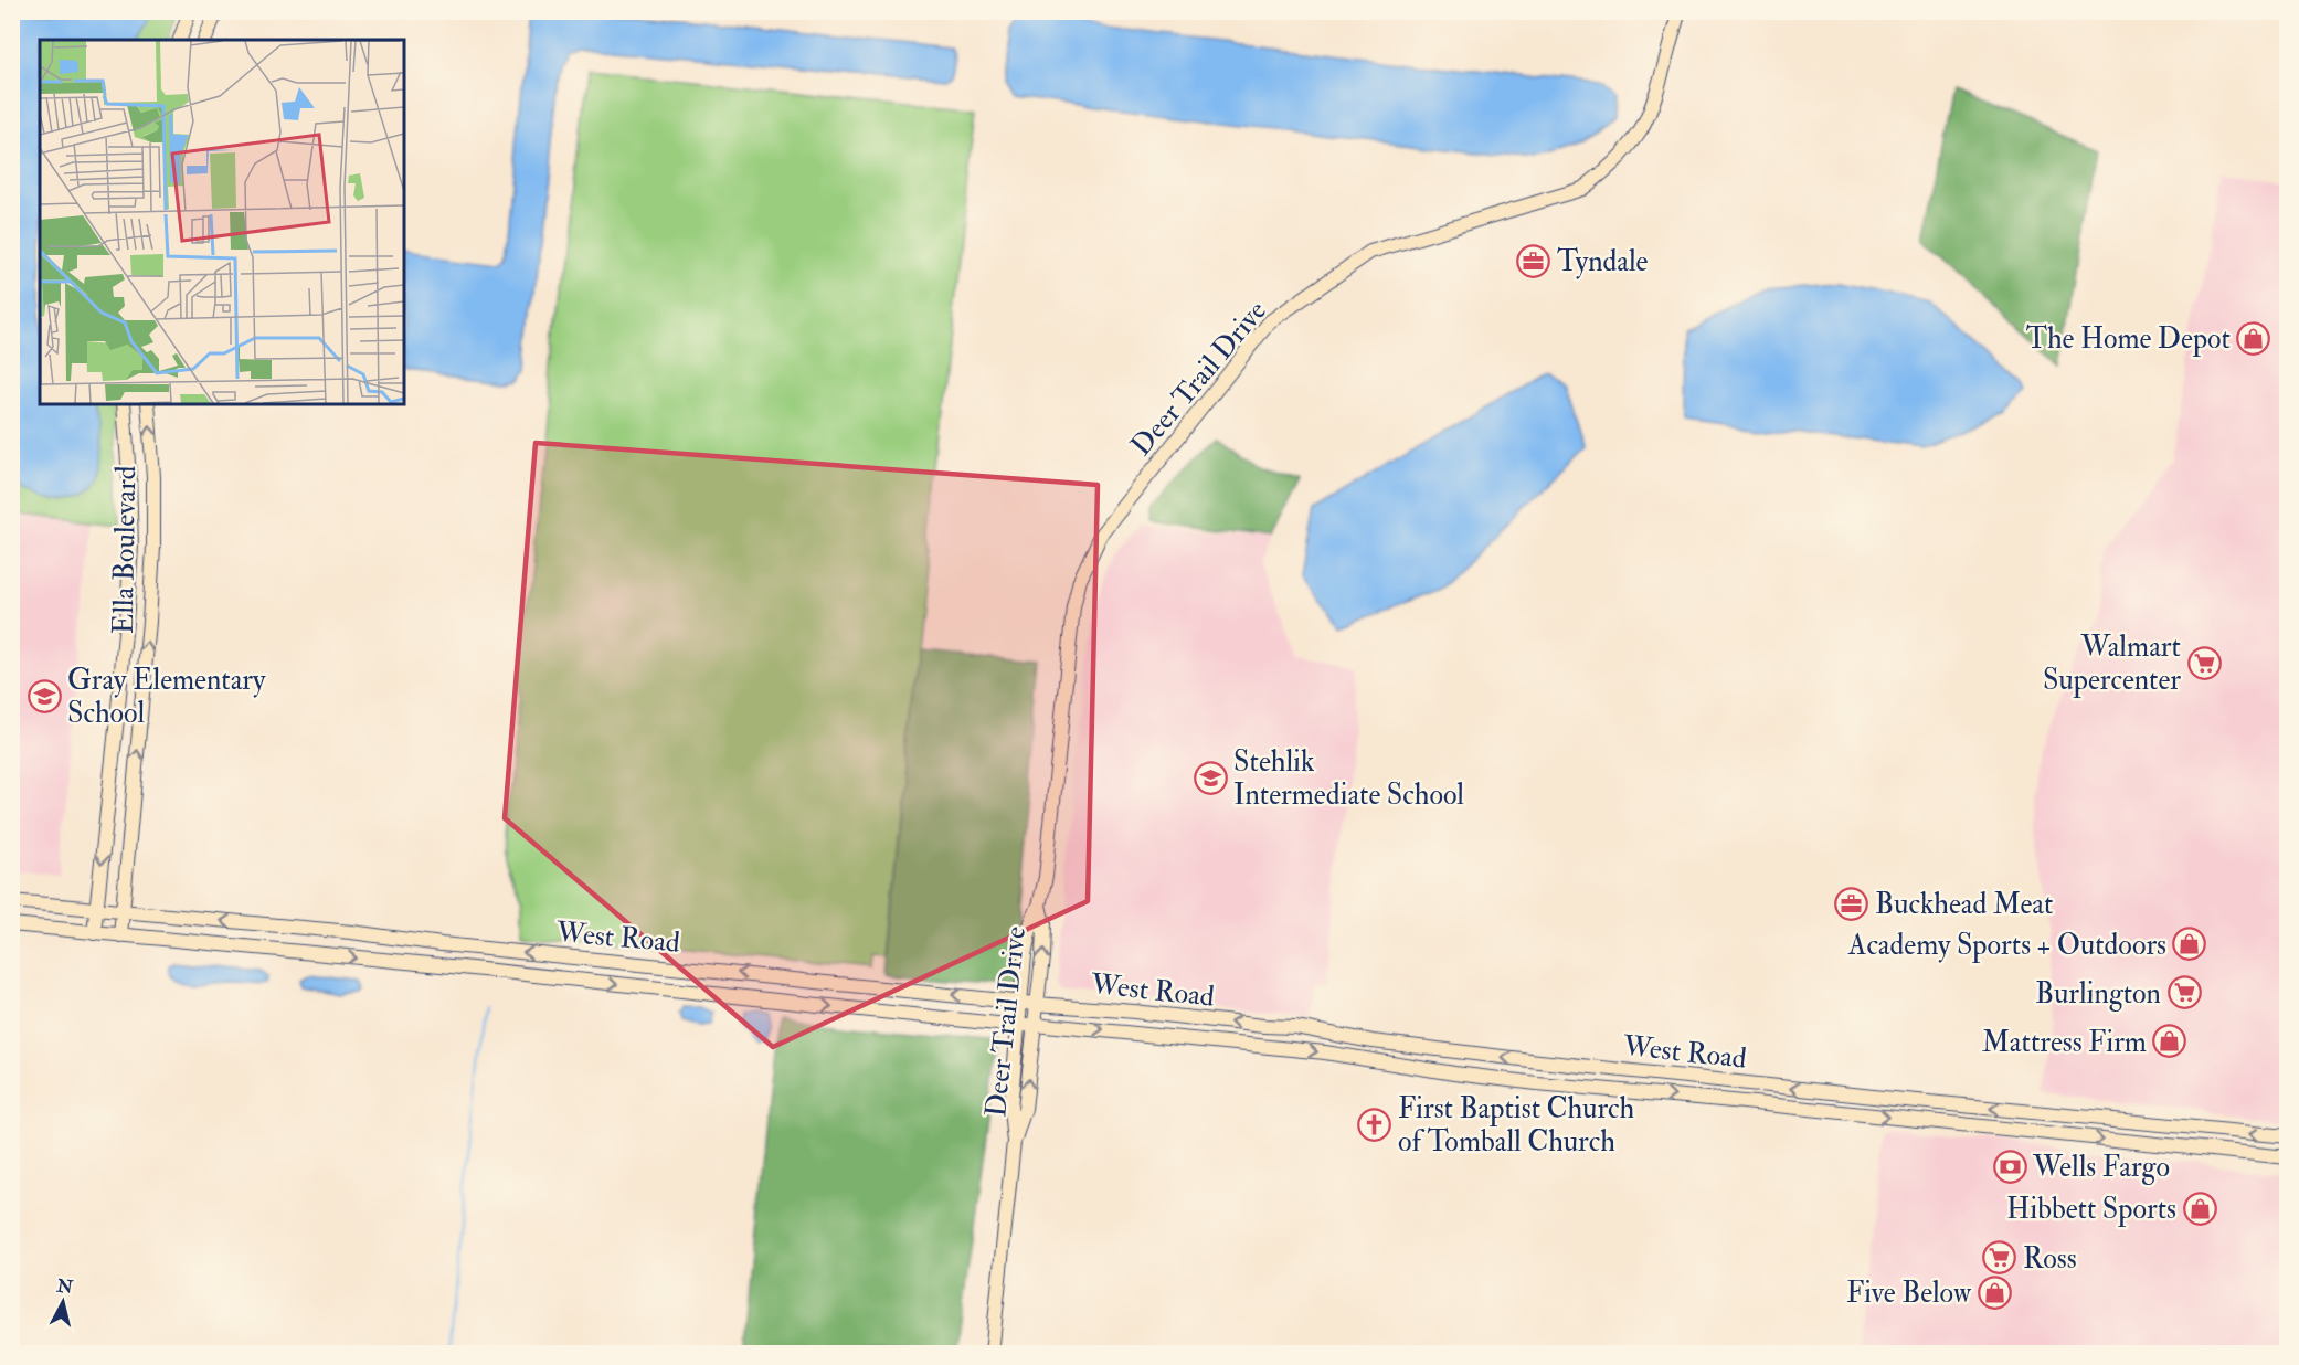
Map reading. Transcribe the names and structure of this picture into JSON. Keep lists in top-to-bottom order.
{
  "streets": {
    "main road": ["Deer Trail Drive", "Ella Boulevard", "West Road"]
  },
  "crossings": [
    ["Deer Trail Drive", "West Road"],
    ["Ella Boulevard", "West Road"]
  ],
  "places": {
    "office": ["Tyndale", "Buckhead Meat"],
    "shop": [
      "The Home Depot",
      "Academy Sports + Outdoors",
      "Mattress Firm",
      "Hibbett Sports",
      "Five Below"
    ],
    "supermarket": ["Walmart Supercenter", "Burlington", "Ross"],
    "school or university": ["Gray Elementary School", "Stehlik Intermediate School"],
    "church": ["First Baptist Church of Tomball Church"],
    "bank": ["Wells Fargo"]
  },
  "north": "top"
}
